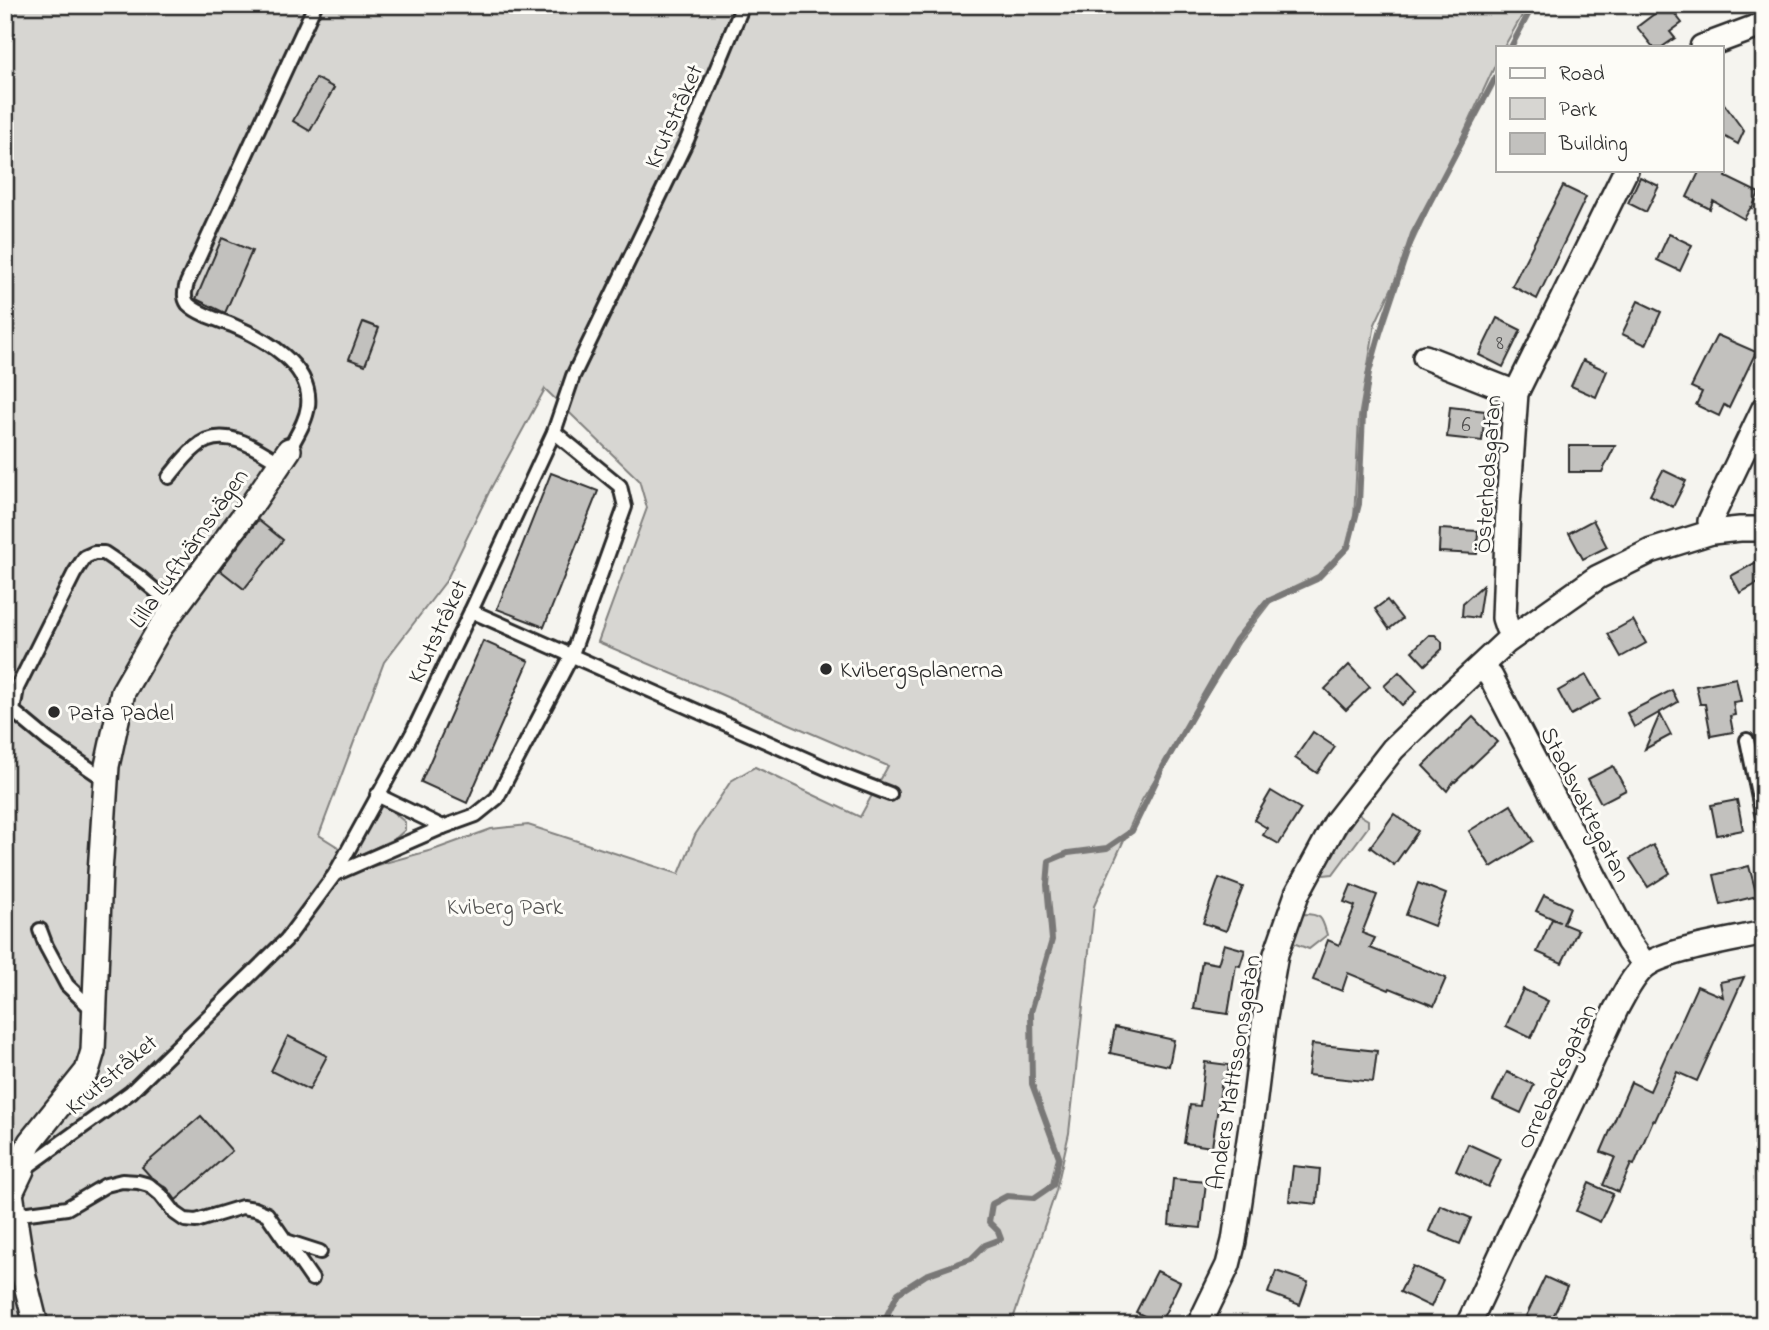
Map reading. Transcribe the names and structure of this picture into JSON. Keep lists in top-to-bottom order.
{
  "streets": {
    "street": [
      "Österhedsgatan",
      "Lilla Luftvärnsvägen",
      "Stadsvaktegatan",
      "Anders Mattssonsgatan",
      "Orrebacksgatan"
    ],
    "lane": ["Krutstråket"]
  },
  "crossings": [
    ["Krutstråket", "Lilla Luftvärnsvägen"],
    ["Österhedsgatan", "Anders Mattssonsgatan"],
    ["Stadsvaktegatan", "Anders Mattssonsgatan"],
    ["Stadsvaktegatan", "Orrebacksgatan"]
  ],
  "parks": ["Kviberg Park"],
  "places": ["Kvibergsplanerna", "Pata Padel"],
  "house_numbers": ["8", "6"],
  "legend": ["Road", "Park", "Building"]
}
